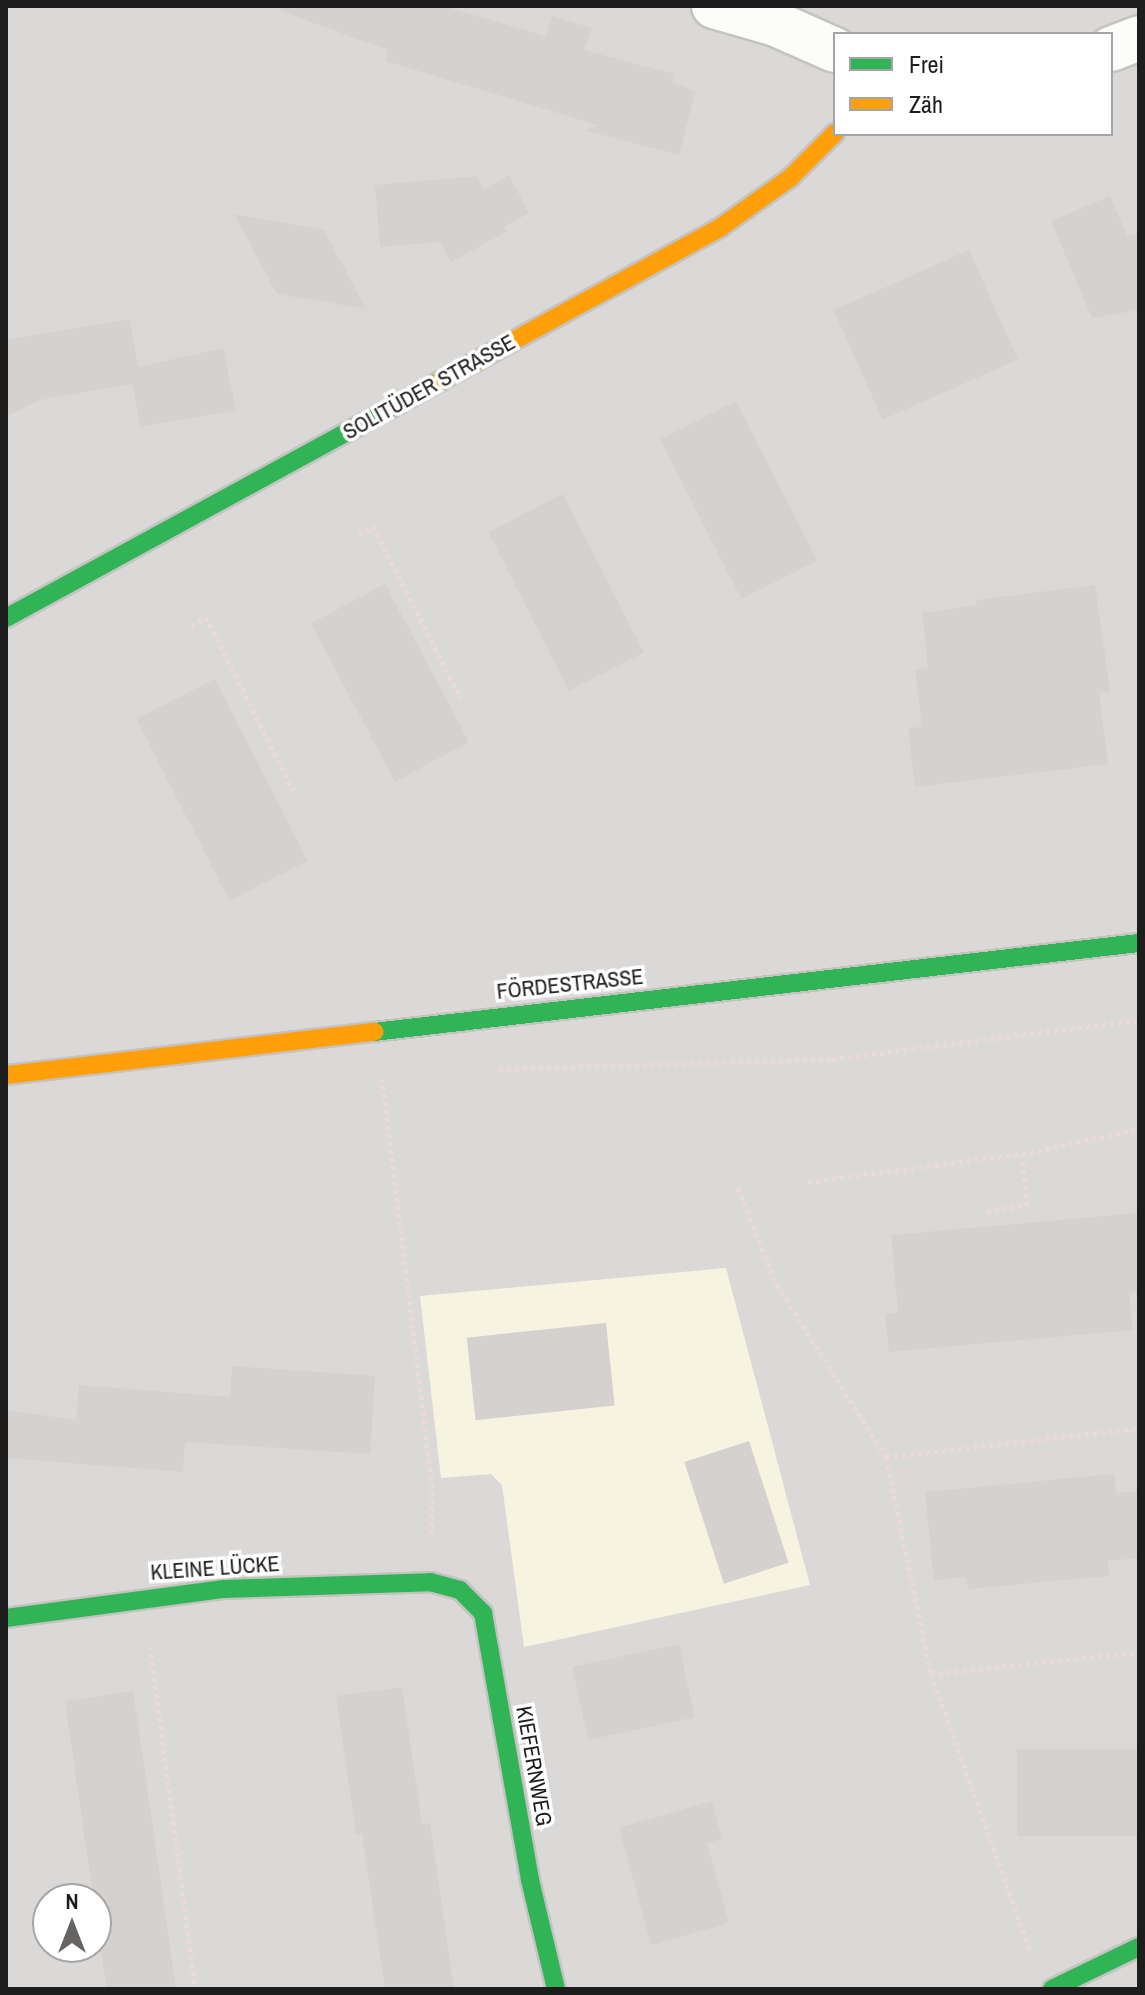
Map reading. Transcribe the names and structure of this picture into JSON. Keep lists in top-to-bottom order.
{
  "streets": {
    "street": [
      "SOLITÜDER STRASSE",
      "FÖRDESTRASSE",
      "KLEINE LÜCKE",
      "KIEFERNWEG"
    ]
  },
  "crossings": [
    ["KLEINE LÜCKE", "KIEFERNWEG"]
  ],
  "legend": ["Frei", "Zäh"],
  "north": "top"
}
